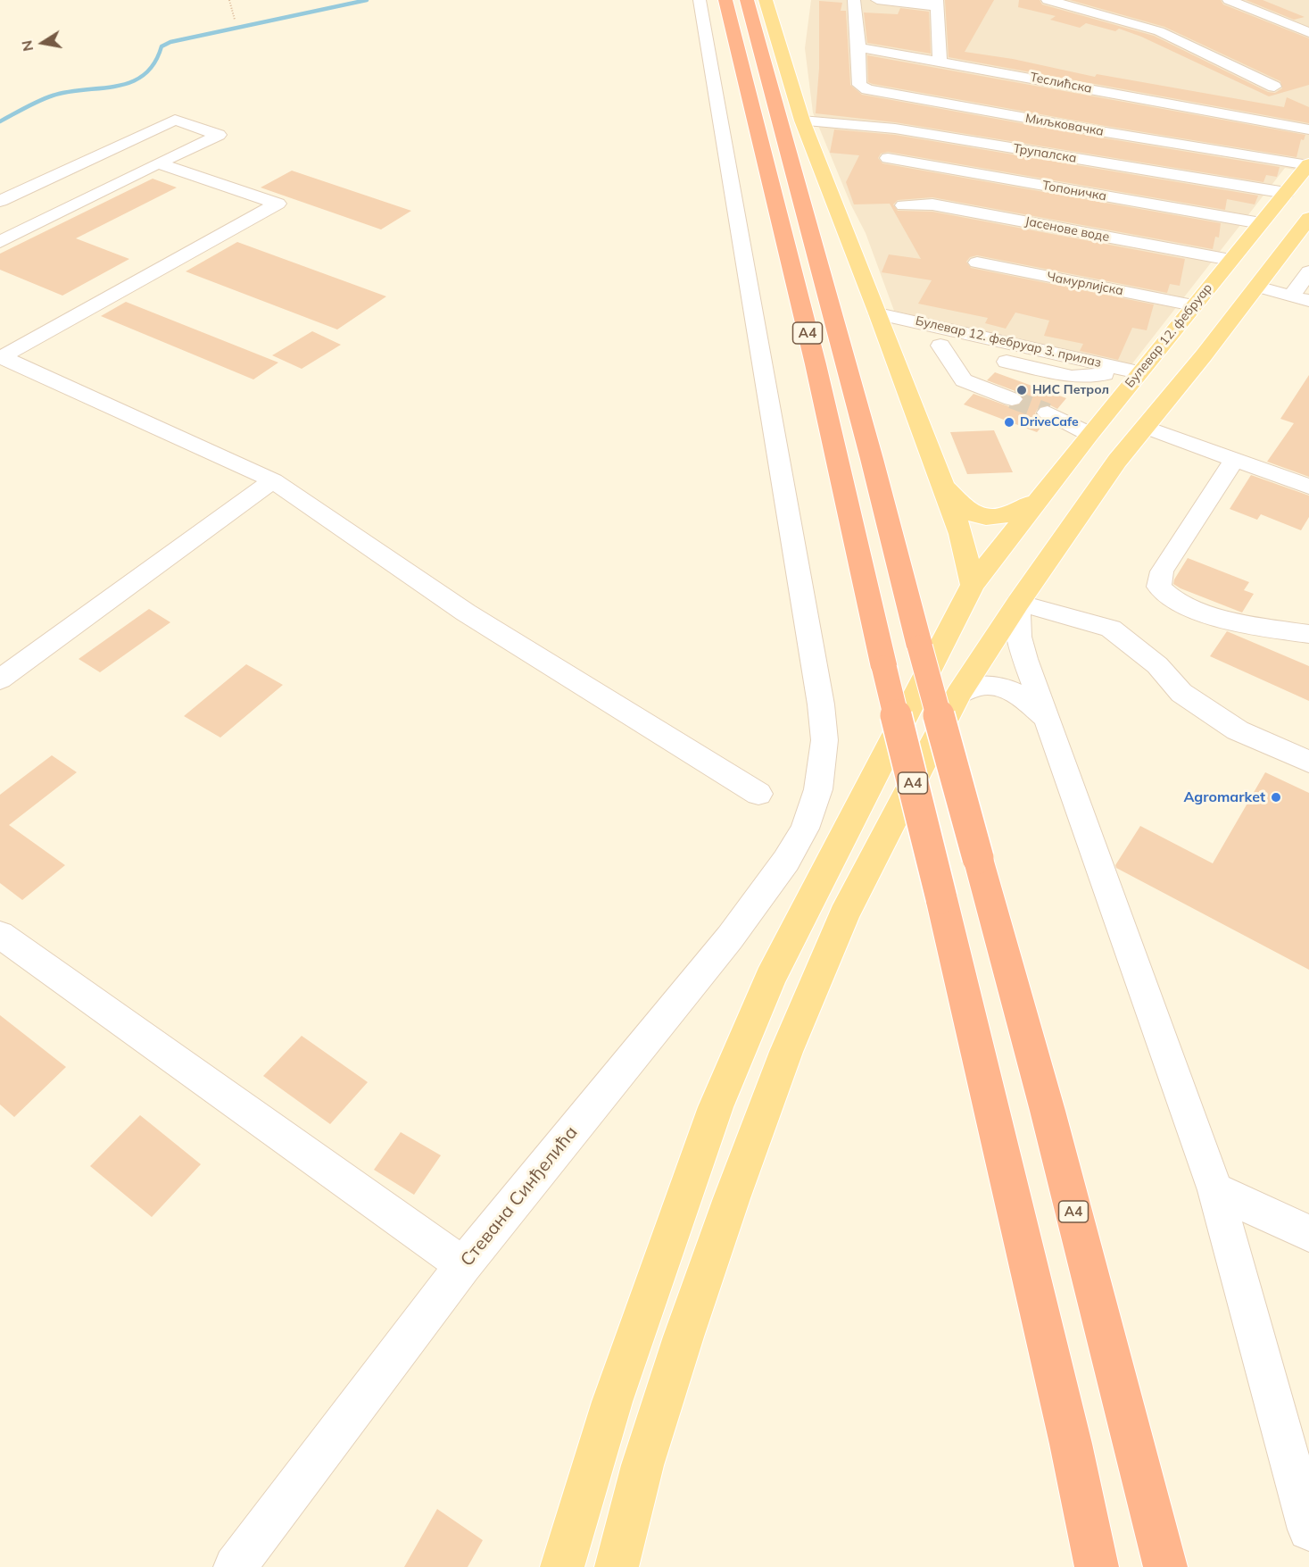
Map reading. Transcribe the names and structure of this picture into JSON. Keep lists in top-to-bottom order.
{
  "streets": {
    "highway": ["A4"],
    "main road": ["Булевар 12. фебруар"],
    "street": [
      "Теслићска",
      "Миљковачка",
      "Трупалска",
      "Топоничка",
      "Јасенове воде",
      "Чамурлијска",
      "Булевар 12. фебруар 3. прилаз",
      "Стевана Синђелића"
    ]
  },
  "crossings": [
    ["Теслићска", "Миљковачка"],
    ["Миљковачка", "Булевар 12. фебруар"],
    ["Трупалска", "Булевар 12. фебруар"],
    ["Топоничка", "Булевар 12. фебруар"],
    ["Јасенове воде", "Булевар 12. фебруар"],
    ["Чамурлијска", "Булевар 12. фебруар"],
    ["Булевар 12. фебруар", "Булевар 12. фебруар 3. прилаз"]
  ],
  "places": ["НИС Петрол", "DriveCafe", "Agromarket"],
  "north": "left"
}
